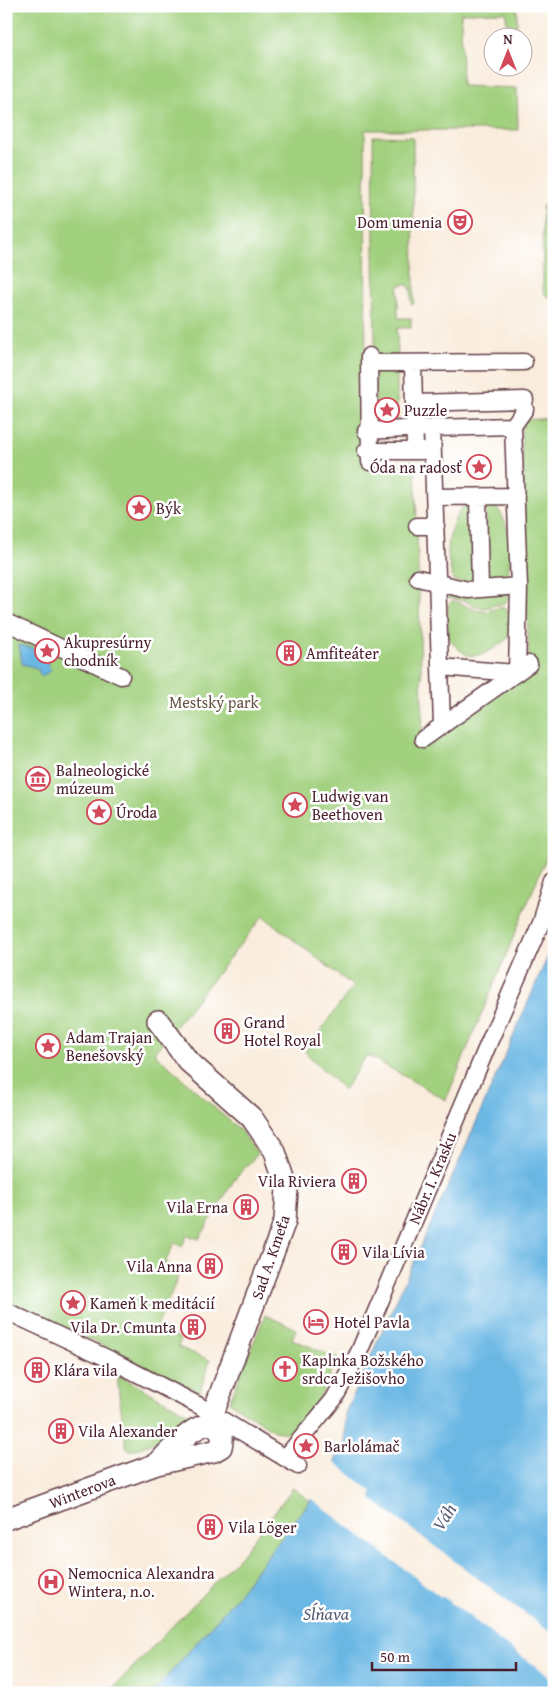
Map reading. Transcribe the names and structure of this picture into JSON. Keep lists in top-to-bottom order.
{
  "streets": {
    "street": ["Nábr. I. Krasku", "Sad A. Kmeťa", "Winterova"]
  },
  "crossings": [
    ["Sad A. Kmeťa", "Winterova"]
  ],
  "water": ["Váh", "Sĺňava"],
  "parks": ["Mestský park"],
  "places": {
    "theatre": ["Dom umenia"],
    "place": [
      "Puzzle",
      "Óda na radosť",
      "Býk",
      "Akupresúrny chodník",
      "Ludwig van Beethoven",
      "Úroda",
      "Adam Trajan Benešovský",
      "Kameň k meditácií",
      "Barlolámač"
    ],
    "building": [
      "Amfiteáter",
      "Grand Hotel Royal",
      "Vila Riviera",
      "Vila Erna",
      "Vila Lívia",
      "Vila Anna",
      "Vila Dr. Cmunta",
      "Klára vila",
      "Vila Alexander",
      "Vila Löger"
    ],
    "museum": ["Balneologické múzeum"],
    "hotel": ["Hotel Pavla"],
    "church": ["Kaplnka Božského srdca Ježišovho"],
    "hospital": ["Nemocnica Alexandra Wintera, n.o."]
  },
  "scale_bar": "50 m",
  "north": "top"
}
